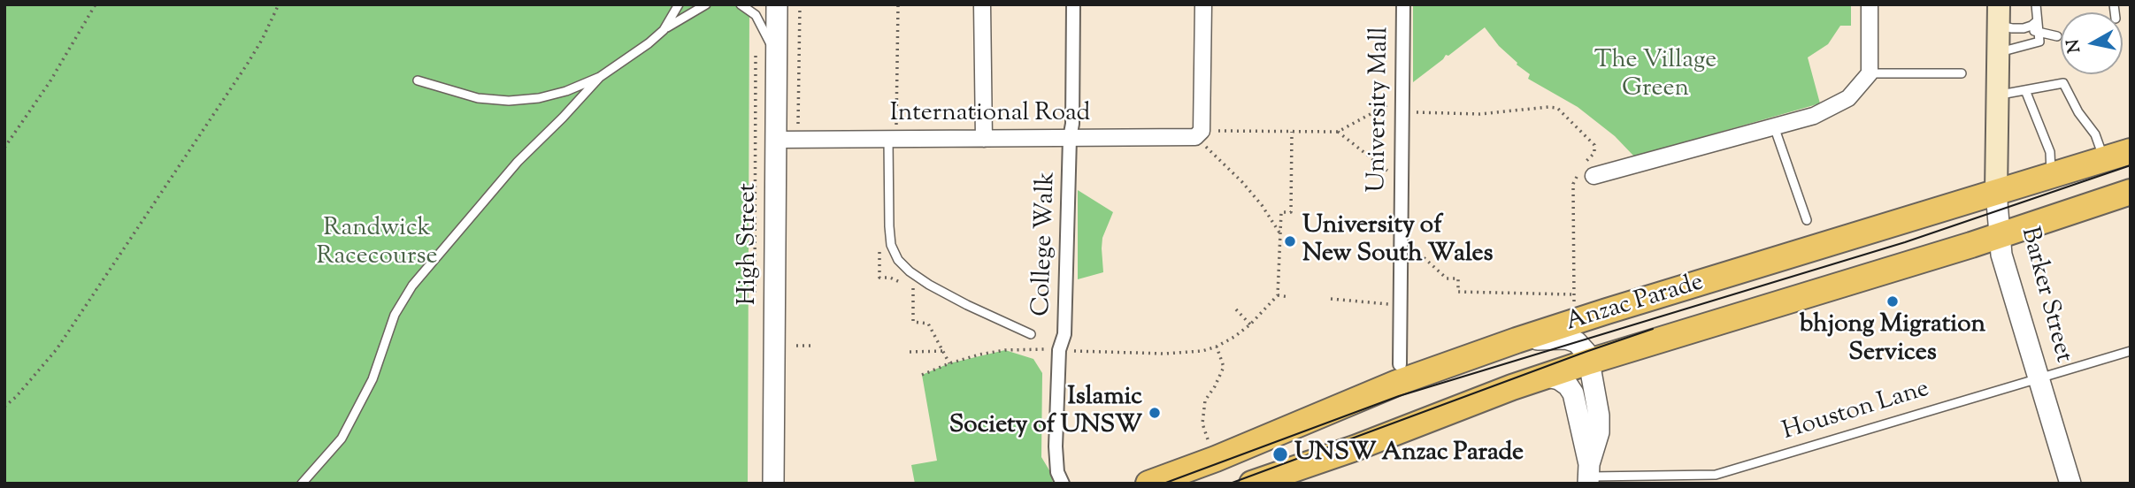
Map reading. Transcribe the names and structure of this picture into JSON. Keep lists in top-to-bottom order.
{
  "streets": {
    "main road": ["Barker Street", "Anzac Parade"],
    "street": [
      "University Mall",
      "International Road",
      "High Street",
      "College Walk"
    ],
    "lane": ["Houston Lane"]
  },
  "crossings": [
    ["International Road", "High Street"],
    ["International Road", "College Walk"],
    ["Barker Street", "Anzac Parade"],
    ["Barker Street", "Houston Lane"]
  ],
  "parks": ["The Village Green", "Randwick Racecourse"],
  "places": [
    "University of New South Wales",
    "bhjong Migration Services",
    "Islamic Society of UNSW",
    "UNSW Anzac Parade"
  ],
  "north": "left"
}
